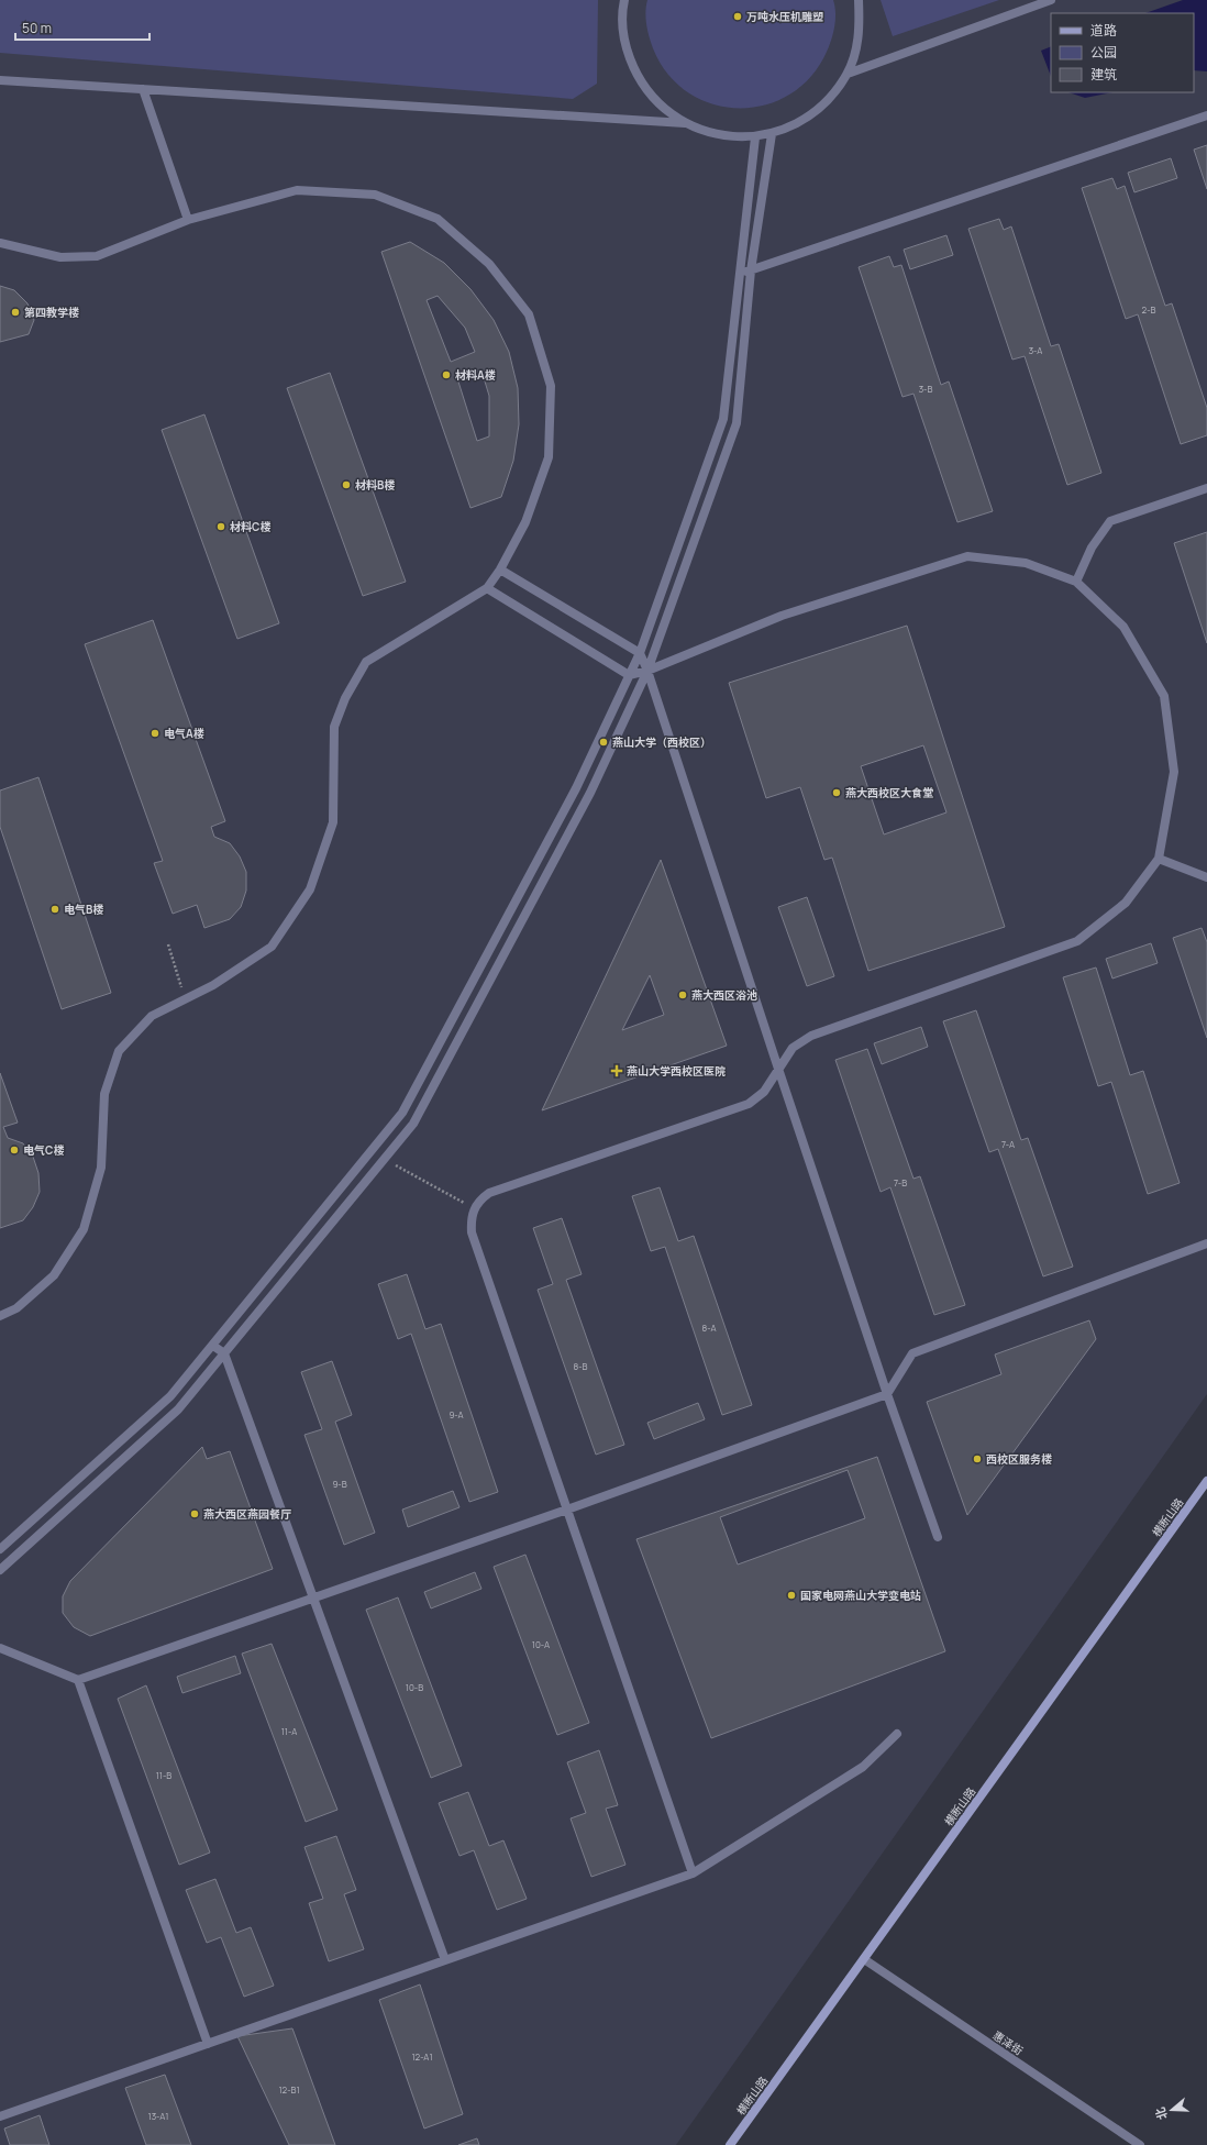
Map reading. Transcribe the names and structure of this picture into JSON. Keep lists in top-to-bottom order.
{
  "streets": {
    "main road": ["横断山路"],
    "street": ["惠泽街"]
  },
  "crossings": [
    ["横断山路", "惠泽街"]
  ],
  "places": {
    "other": [
      "万吨水压机雕塑",
      "第四教学楼",
      "材料A楼",
      "材料B楼",
      "材料C楼",
      "电气A楼",
      "燕山大学（西校区）",
      "燕大西校区大食堂",
      "电气B楼",
      "燕大西区浴池",
      "电气C楼",
      "西校区服务楼",
      "燕大西区燕园餐厅",
      "国家电网燕山大学变电站"
    ],
    "health": ["燕山大学西校区医院"]
  },
  "house_numbers": [
    "2-B",
    "3-A",
    "3-B",
    "7-A",
    "7-B",
    "8-A",
    "8-B",
    "9-A",
    "9-B",
    "10-A",
    "10-B",
    "11-A",
    "11-B",
    "12-A1",
    "12-B1",
    "13-A1"
  ],
  "legend": ["道路", "公园", "建筑"],
  "scale_bar": "50 m",
  "north": "left"
}
